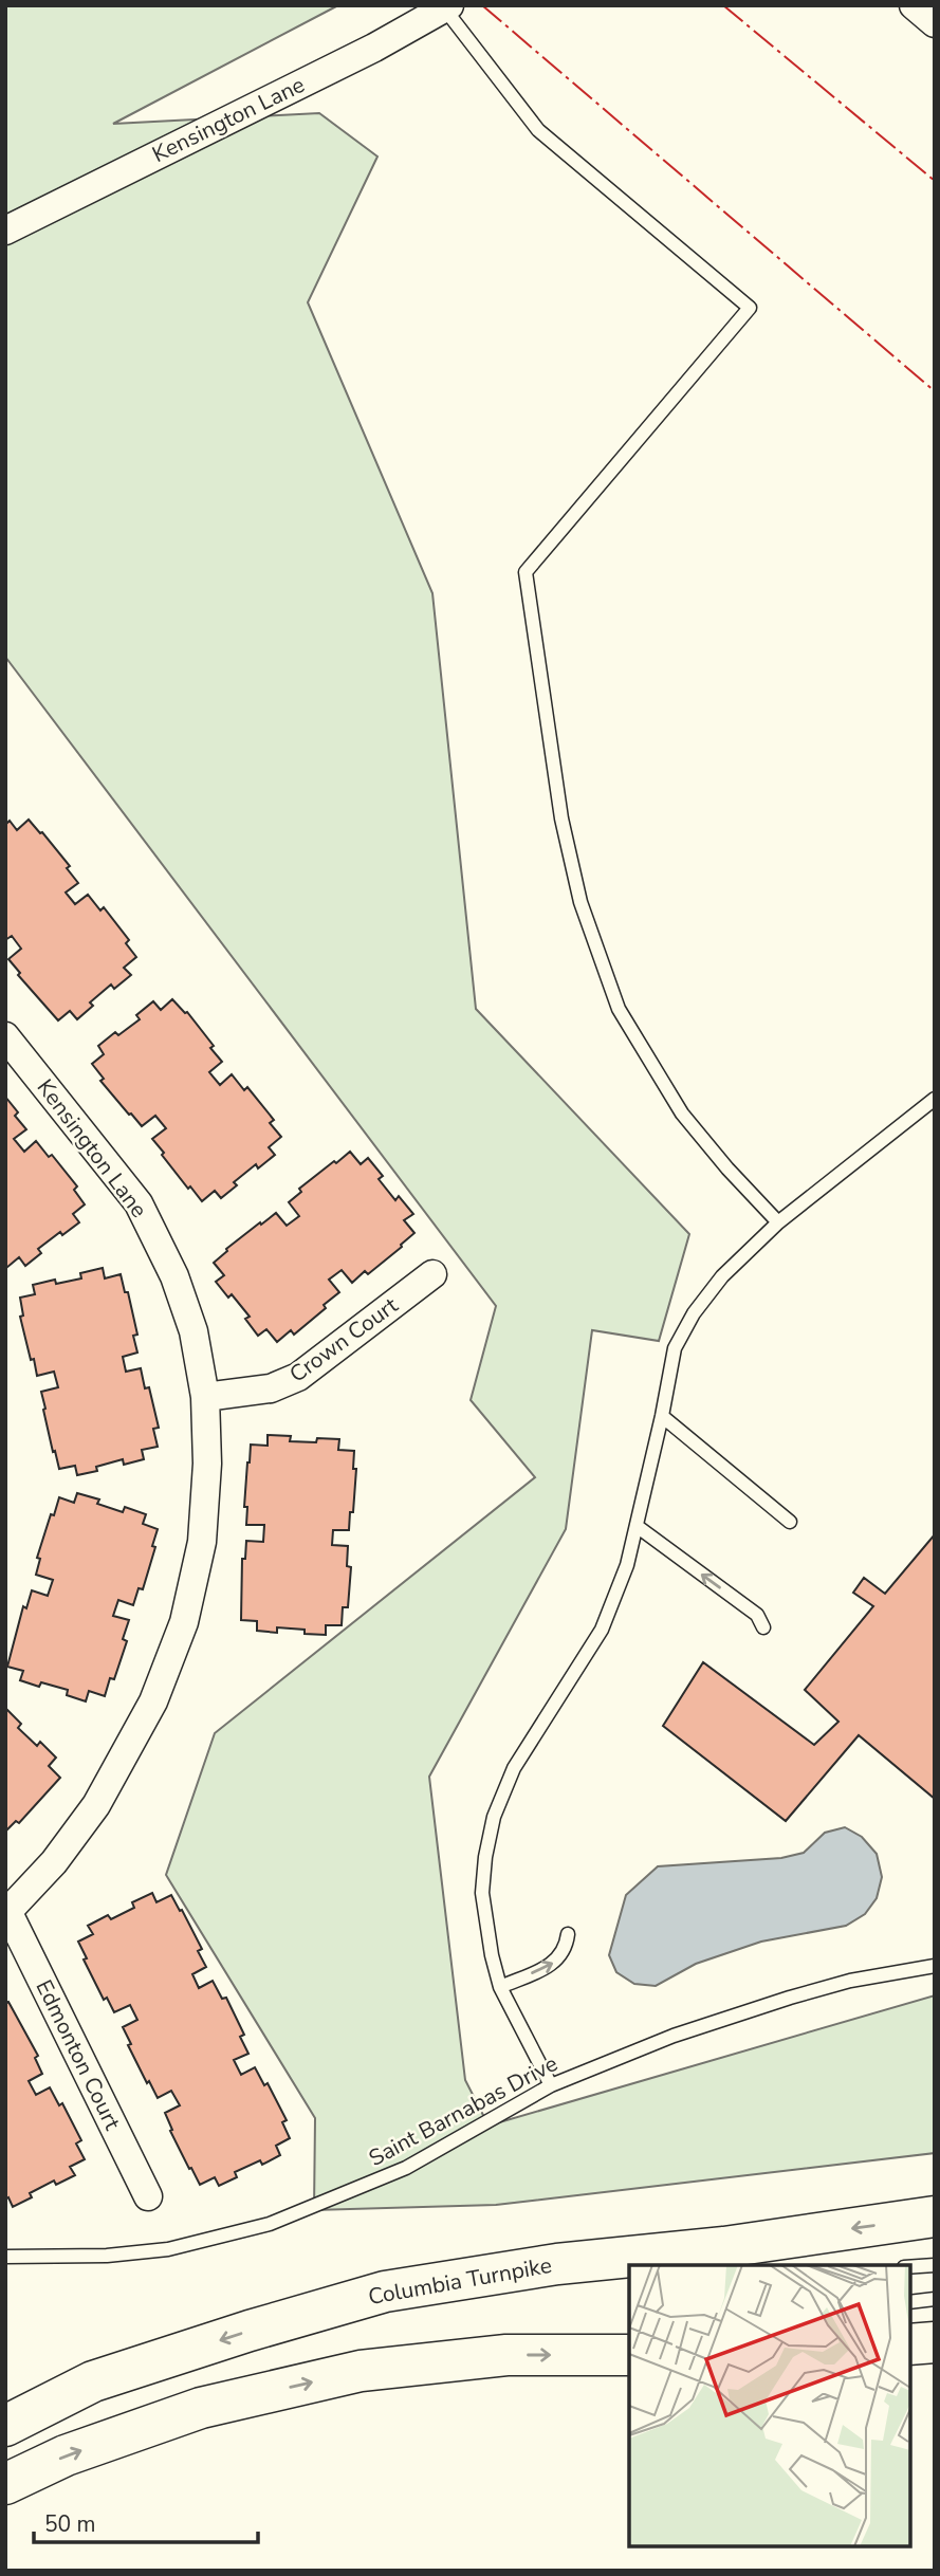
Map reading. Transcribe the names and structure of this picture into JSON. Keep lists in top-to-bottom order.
{
  "streets": {
    "main road": ["Columbia Turnpike"],
    "street": ["Kensington Lane", "Crown Court", "Edmonton Court"],
    "lane": ["Saint Barnabas Drive"]
  },
  "crossings": [
    ["Kensington Lane", "Crown Court"],
    ["Kensington Lane", "Edmonton Court"]
  ],
  "scale_bar": "50 m"
}
